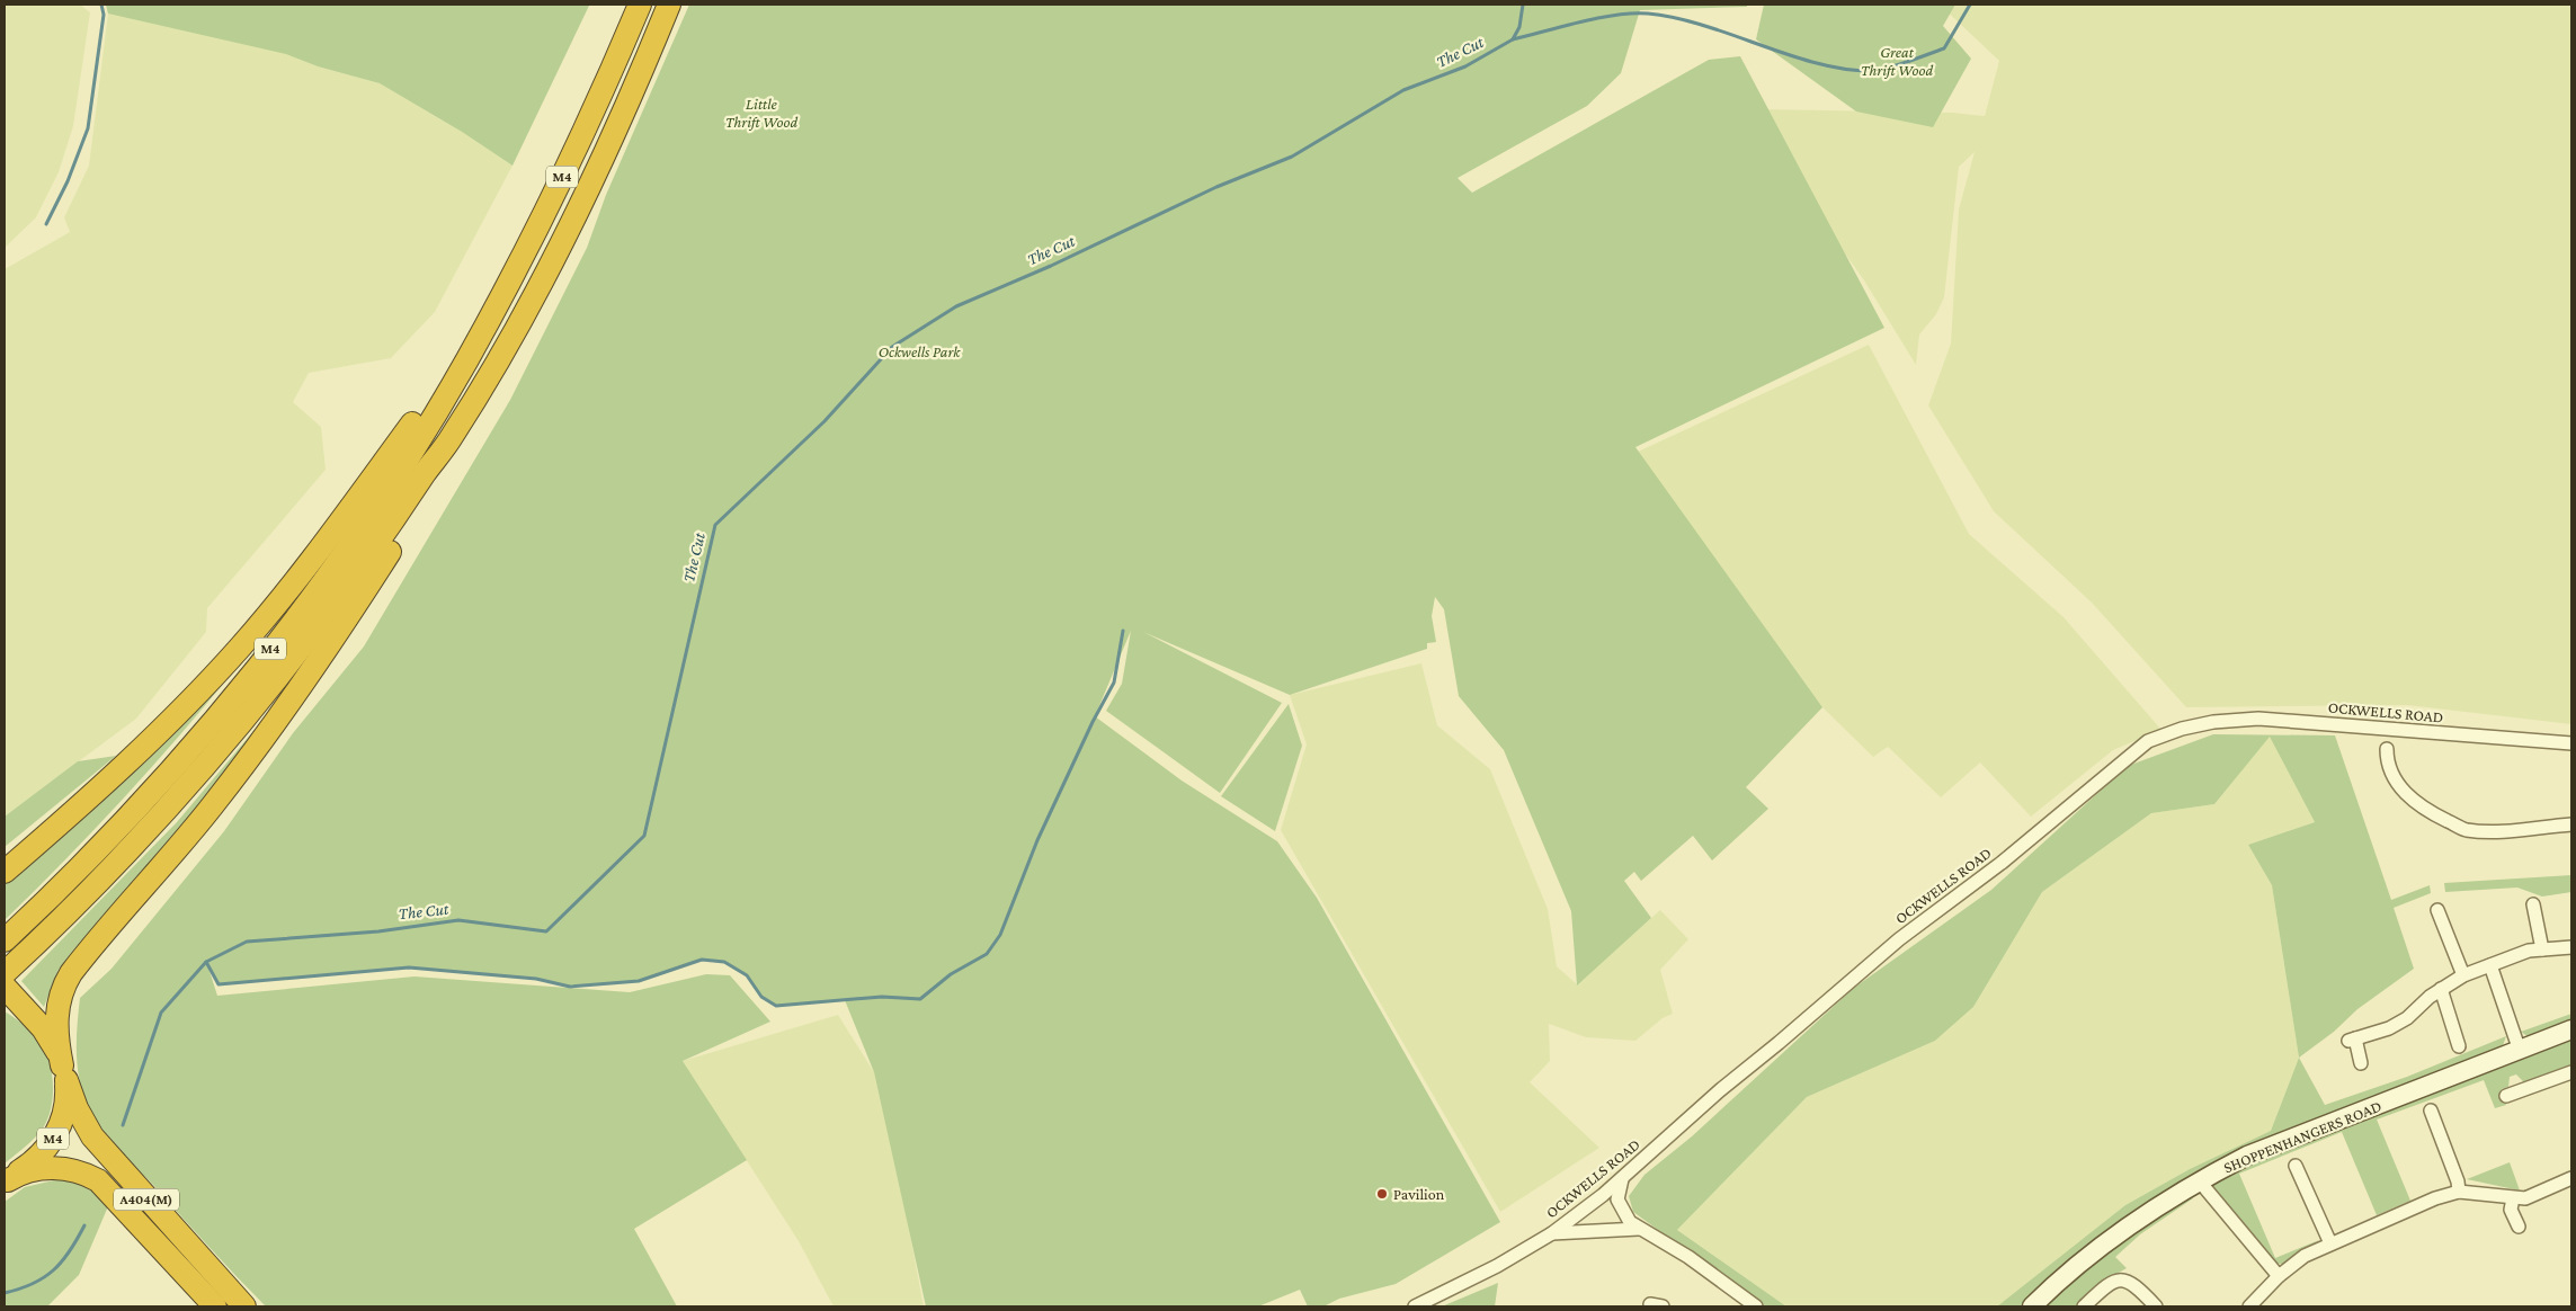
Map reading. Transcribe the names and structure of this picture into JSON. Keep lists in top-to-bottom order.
{
  "streets": {
    "highway": ["M4", "A404(M)"],
    "street": ["OCKWELLS ROAD", "SHOPPENHANGERS ROAD"]
  },
  "crossings": [
    ["M4", "A404(M)"]
  ],
  "water": ["The Cut"],
  "parks": ["Great Thrift Wood", "Little Thrift Wood", "Ockwells Park"],
  "places": ["Pavilion"]
}
